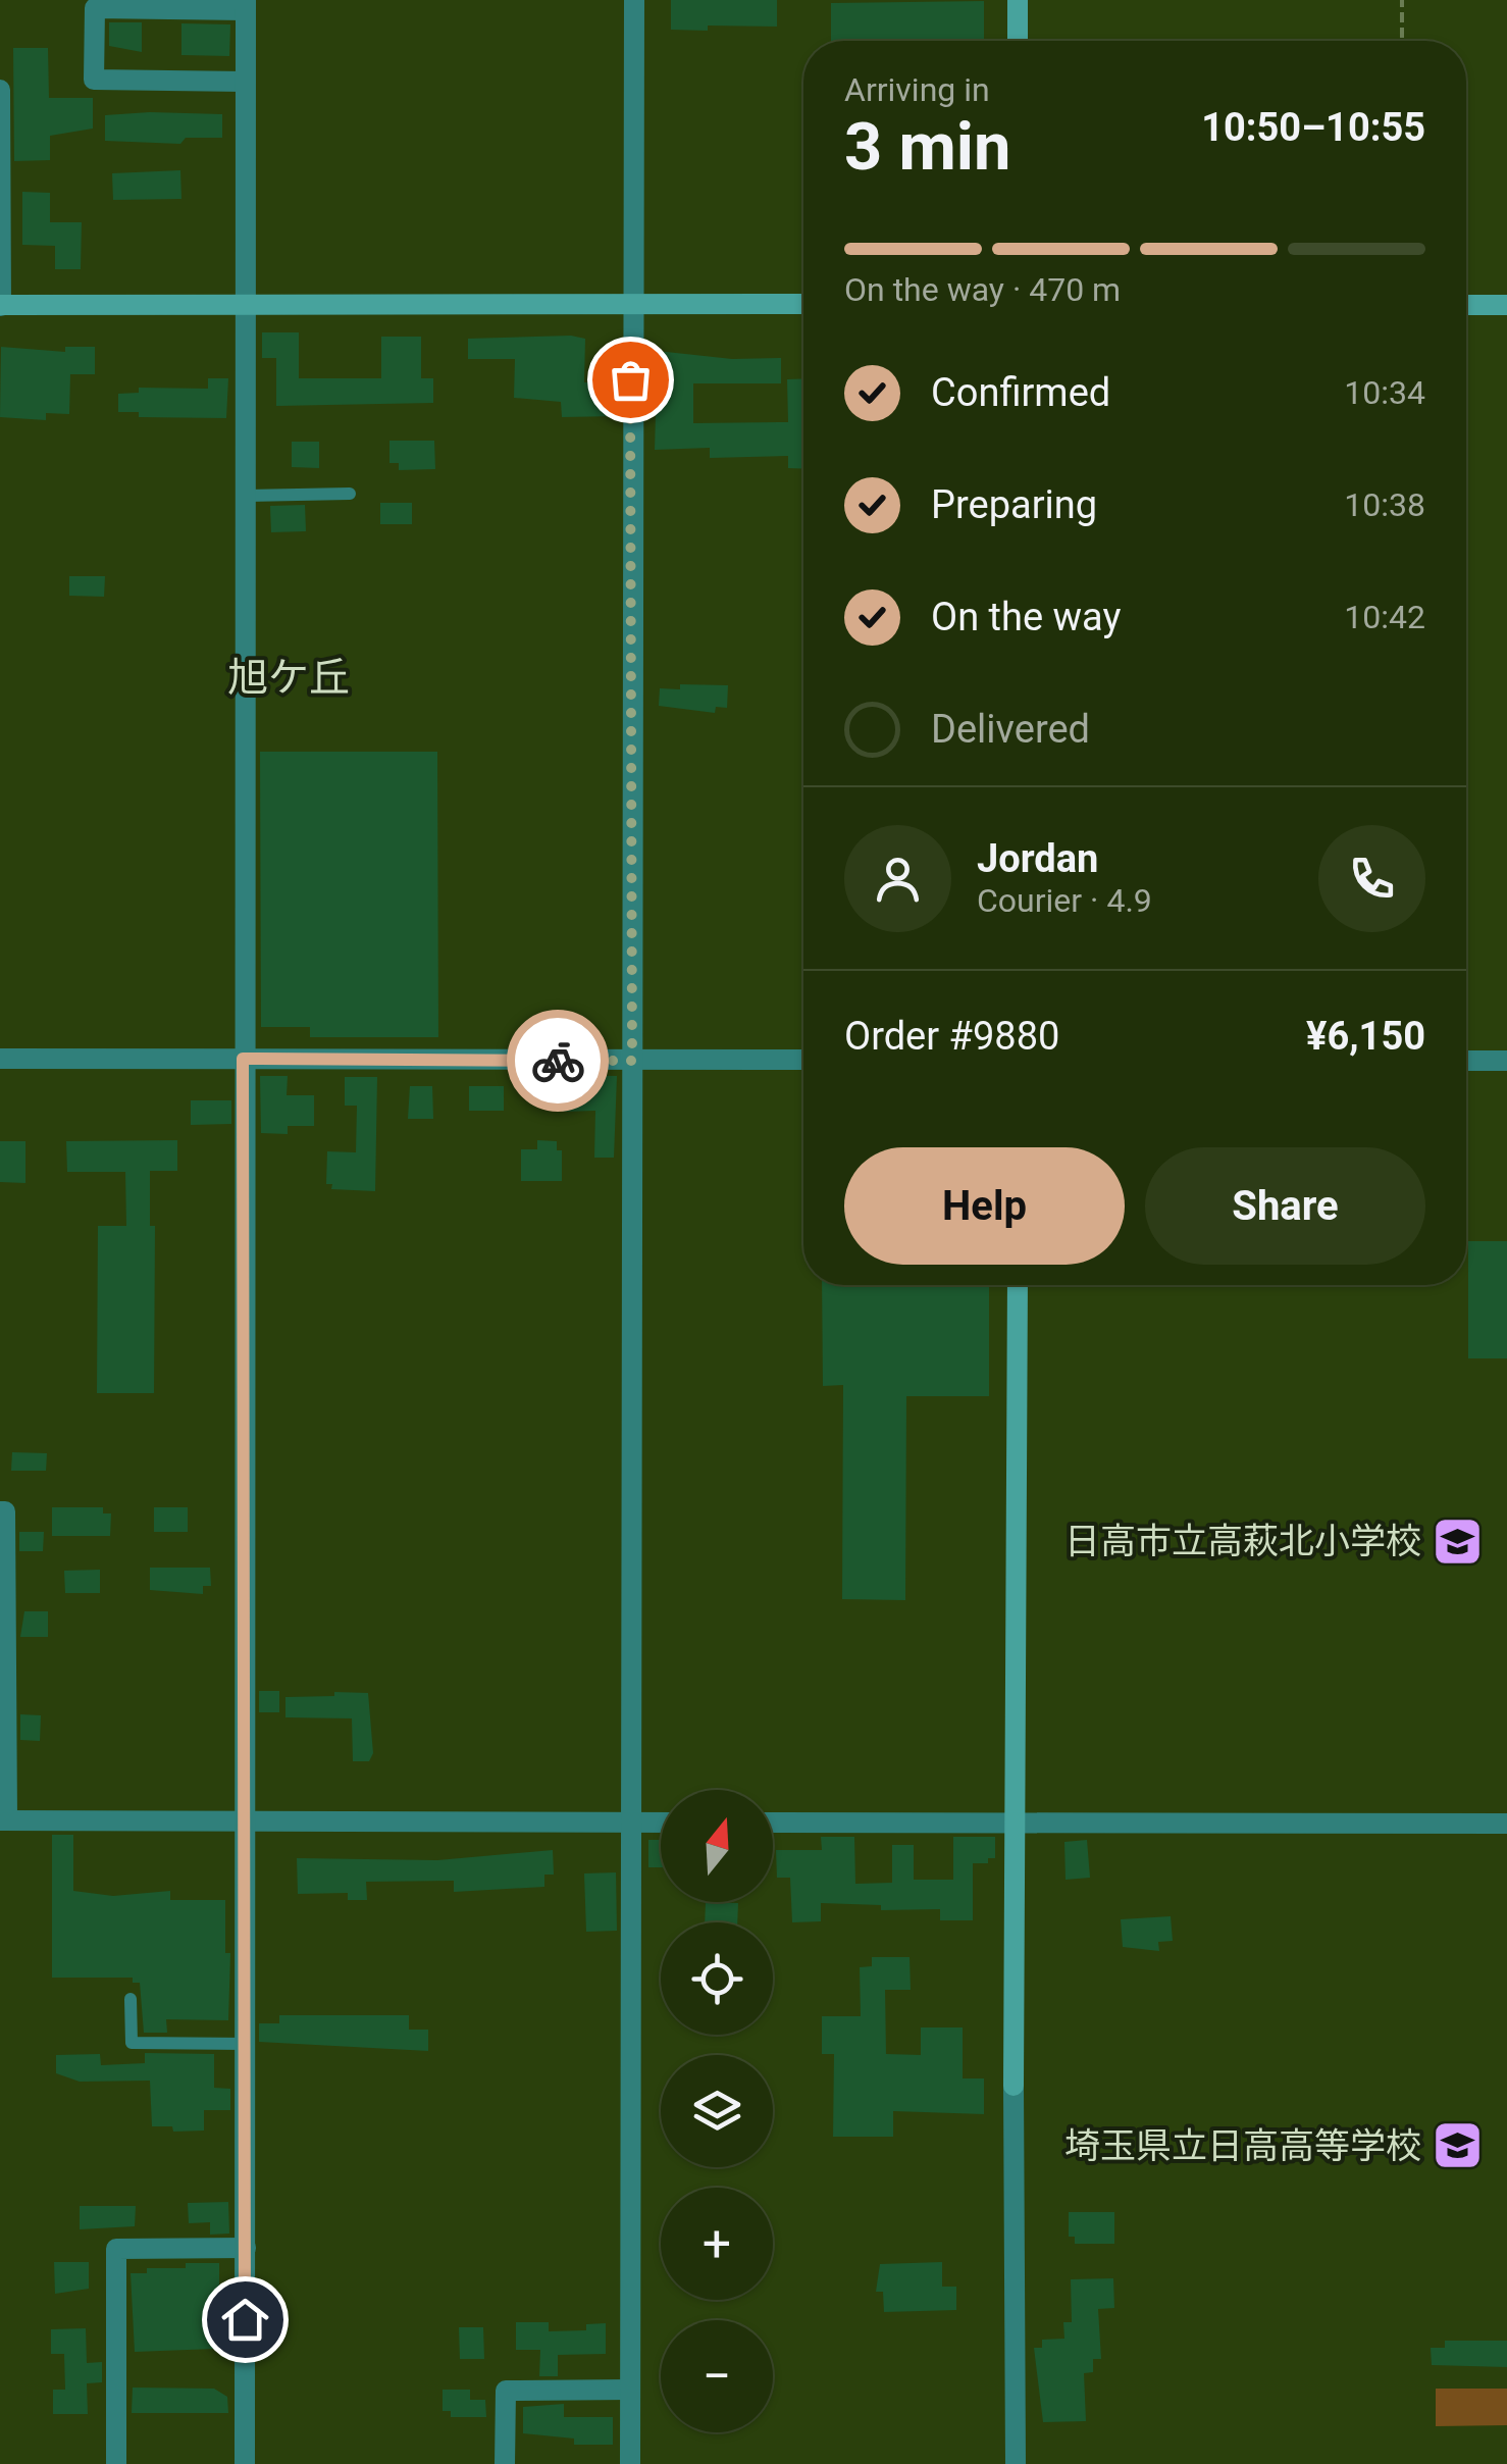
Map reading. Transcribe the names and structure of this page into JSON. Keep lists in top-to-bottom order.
{
  "districts": ["旭ケ丘"],
  "places": {
    "school or university": ["日高市立高萩北小学校", "埼玉県立日高高等学校"]
  },
  "north": "top",
  "page": {
    "heading": ["3 min", "Arriving in", "10:50–10:55"],
    "panel": [
      "Jordan",
      "Courier · 4.9",
      "Order #9880",
      "¥6,150"
    ],
    "bar": "On the way · 470 m",
    "list": [
      ["Confirmed", "10:34"],
      ["Preparing", "10:38"],
      ["On the way", "10:42"],
      "Delivered"
    ],
    "buttons": ["Help", "Share"],
    "map_buttons": ["+", "−"]
  }
}
